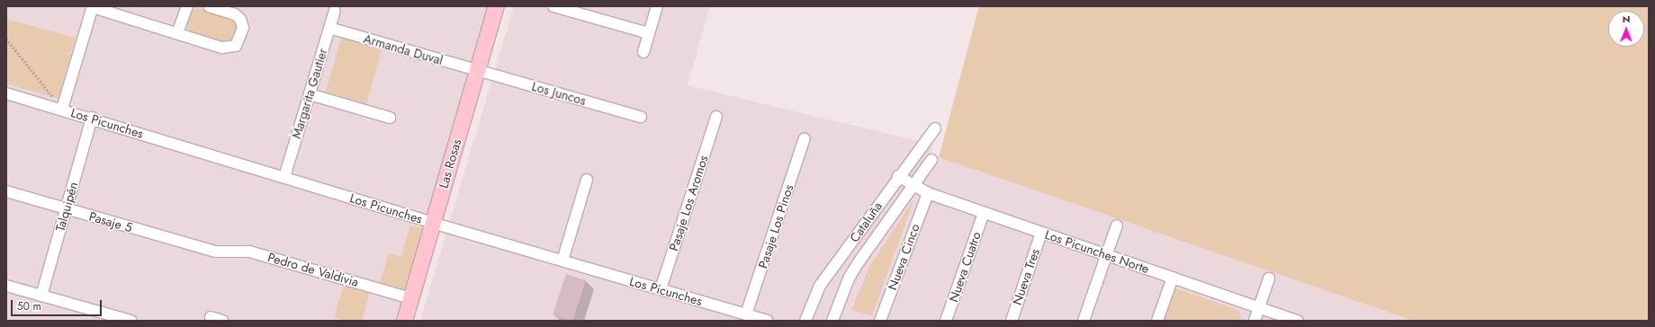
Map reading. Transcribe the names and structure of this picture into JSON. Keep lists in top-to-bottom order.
{
  "streets": {
    "main road": ["Las Rosas"],
    "street": [
      "Armanda Duval",
      "Margarita Gautier",
      "Los Juncos",
      "Los Picunches",
      "Pasaje Los Aromos",
      "Talquipén",
      "Pasaje 5",
      "Cataluña",
      "Pasaje Los Pinos",
      "Los Picunches Norte",
      "Nueva Cinco",
      "Nueva Cuatro",
      "Pedro de Valdivia",
      "Nueva Tres"
    ]
  },
  "crossings": [
    ["Armanda Duval", "Margarita Gautier"],
    ["Armanda Duval", "Los Juncos"],
    ["Armanda Duval", "Las Rosas"],
    ["Margarita Gautier", "Los Picunches"],
    ["Los Juncos", "Las Rosas"],
    ["Los Picunches", "Las Rosas"],
    ["Los Picunches", "Pasaje Los Aromos"],
    ["Los Picunches", "Talquipén"],
    ["Los Picunches", "Pasaje Los Pinos"],
    ["Las Rosas", "Pedro de Valdivia"],
    ["Talquipén", "Pasaje 5"],
    ["Pasaje 5", "Pedro de Valdivia"],
    ["Cataluña", "Los Picunches Norte"],
    ["Los Picunches Norte", "Nueva Cinco"],
    ["Los Picunches Norte", "Nueva Cuatro"],
    ["Los Picunches Norte", "Nueva Tres"]
  ],
  "scale_bar": "50 m",
  "north": "top"
}
